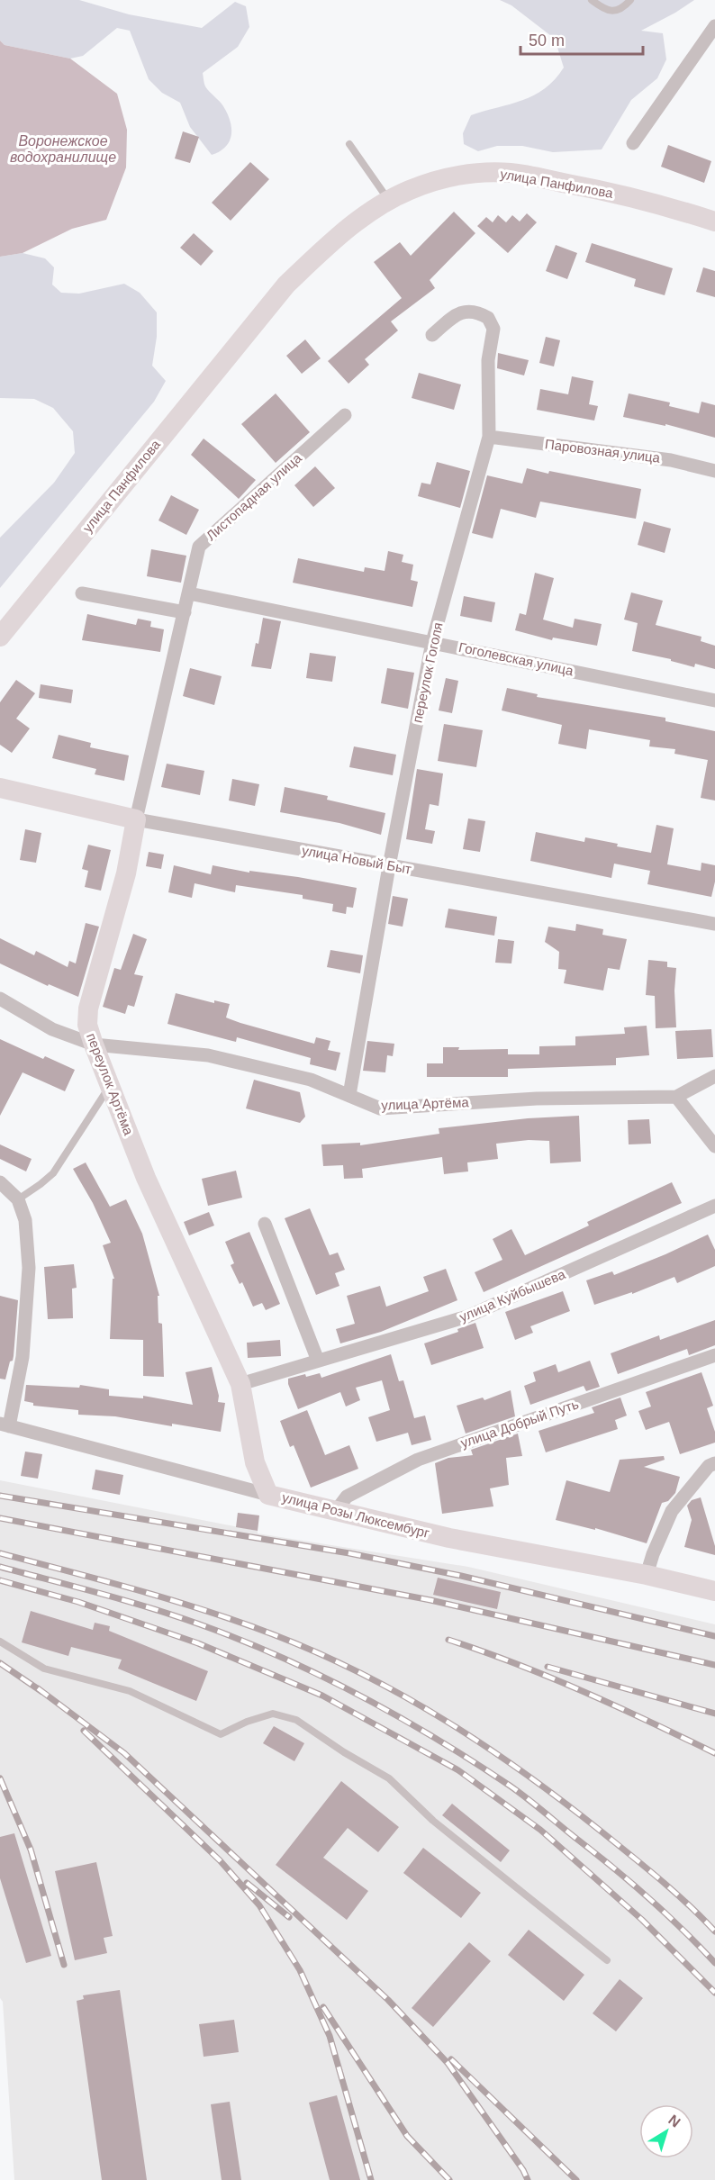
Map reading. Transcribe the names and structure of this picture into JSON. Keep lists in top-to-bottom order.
{
  "streets": {
    "street": [
      "улица Панфилова",
      "Паровозная улица",
      "Листопадная улица",
      "Гоголевская улица",
      "переулок Гоголя",
      "улица Новый Быт",
      "переулок Артёма",
      "улица Артёма",
      "улица Куйбышева",
      "улица Добрый Путь",
      "улица Розы Люксембург"
    ]
  },
  "crossings": [
    ["Паровозная улица", "переулок Гоголя"],
    ["Листопадная улица", "Гоголевская улица"],
    ["Листопадная улица", "переулок Артёма"],
    ["Гоголевская улица", "переулок Гоголя"],
    ["Гоголевская улица", "переулок Артёма"],
    ["переулок Гоголя", "улица Новый Быт"],
    ["переулок Гоголя", "улица Артёма"],
    ["улица Новый Быт", "переулок Артёма"],
    ["переулок Артёма", "улица Артёма"],
    ["переулок Артёма", "улица Куйбышева"],
    ["переулок Артёма", "улица Розы Люксембург"],
    ["улица Добрый Путь", "улица Розы Люксембург"]
  ],
  "water": ["Воронежское водохранилище"],
  "scale_bar": "50 m",
  "north": "top right"
}
